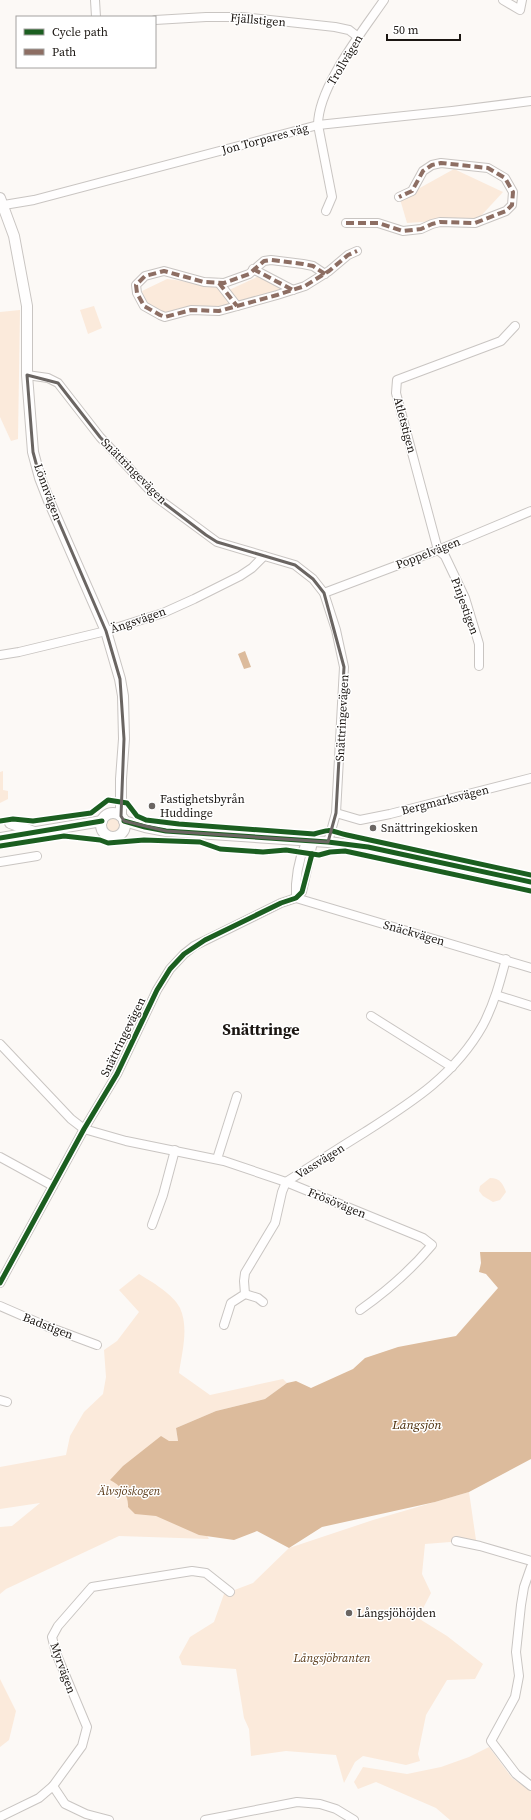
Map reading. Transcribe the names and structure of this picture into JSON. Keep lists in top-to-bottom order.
{
  "streets": {
    "street": [
      "Fjällstigen",
      "Trollvägen",
      "Jon Torpares väg",
      "Atletstigen",
      "Snättringevägen",
      "Lönnvägen",
      "Poppelvägen",
      "Pinjestigen",
      "Ängsvägen",
      "Bergmarksvägen",
      "Snäckvägen",
      "Vassvägen",
      "Frösövägen",
      "Badstigen",
      "Myrvägen"
    ]
  },
  "crossings": [
    ["Fjällstigen", "Trollvägen"],
    ["Trollvägen", "Jon Torpares väg"],
    ["Jon Torpares väg", "Lönnvägen"],
    ["Atletstigen", "Poppelvägen"],
    ["Atletstigen", "Pinjestigen"],
    ["Snättringevägen", "Lönnvägen"],
    ["Snättringevägen", "Poppelvägen"],
    ["Snättringevägen", "Ängsvägen"],
    ["Snättringevägen", "Bergmarksvägen"],
    ["Snättringevägen", "Snäckvägen"],
    ["Snättringevägen", "Frösövägen"],
    ["Lönnvägen", "Ängsvägen"],
    ["Poppelvägen", "Pinjestigen"],
    ["Snäckvägen", "Vassvägen"],
    ["Vassvägen", "Frösövägen"]
  ],
  "districts": ["Snättringe"],
  "water": ["Långsjön"],
  "parks": ["Älvsjöskogen", "Långsjöbranten"],
  "places": ["Fastighetsbyrån Huddinge", "Snättringekiosken", "Långsjöhöjden"],
  "legend": ["Cycle path", "Path"],
  "scale_bar": "50 m"
}
